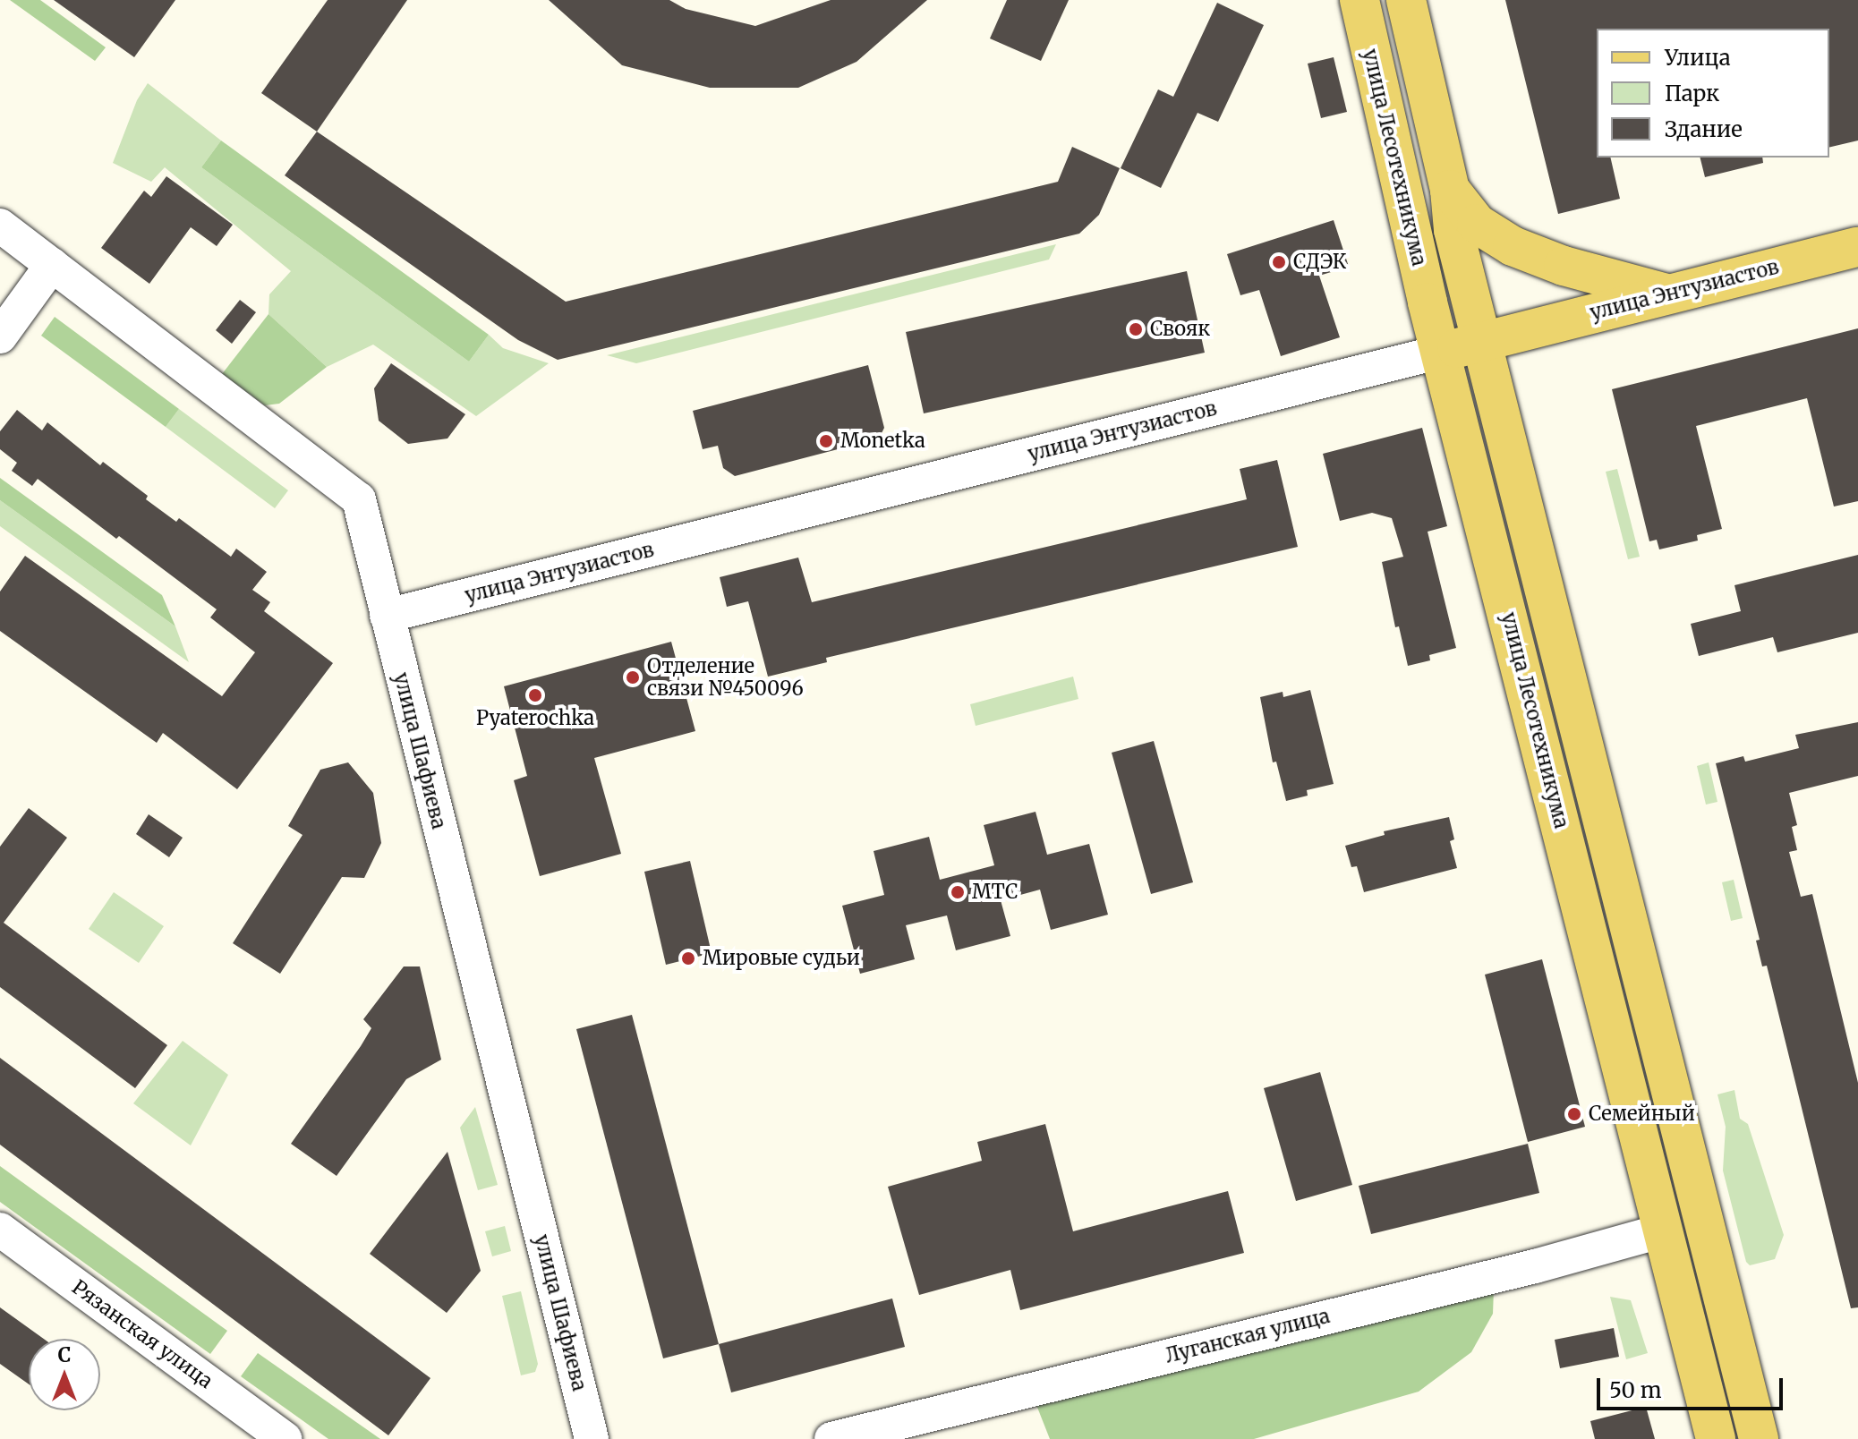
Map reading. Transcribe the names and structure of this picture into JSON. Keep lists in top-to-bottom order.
{
  "streets": {
    "main road": ["улица Лесотехникума", "улица Энтузиастов"],
    "street": ["улица Шафиева", "Рязанская улица", "Луганская улица"]
  },
  "crossings": [
    ["улица Лесотехникума", "улица Энтузиастов"],
    ["улица Лесотехникума", "Луганская улица"],
    ["улица Энтузиастов", "улица Шафиева"]
  ],
  "places": [
    "СДЭК",
    "Свояк",
    "Monetka",
    "Отделение связи №450096",
    "Pyaterochka",
    "МТС",
    "Мировые судьи",
    "Семейный"
  ],
  "legend": ["Улица", "Парк", "Здание"],
  "scale_bar": "50 m",
  "north": "top"
}
